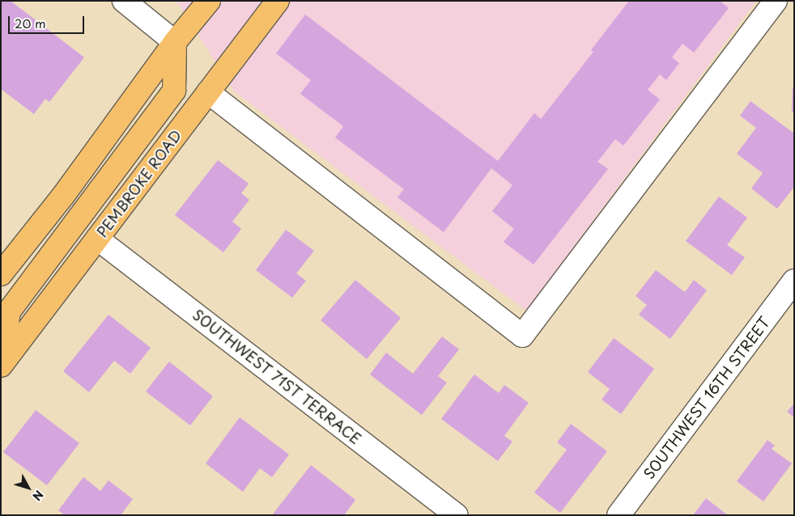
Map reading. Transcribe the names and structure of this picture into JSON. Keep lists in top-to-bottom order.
{
  "streets": {
    "main road": ["PEMBROKE ROAD"],
    "street": ["SOUTHWEST 71ST TERRACE", "SOUTHWEST 16TH STREET"]
  },
  "crossings": [
    ["PEMBROKE ROAD", "SOUTHWEST 71ST TERRACE"]
  ],
  "scale_bar": "20 m",
  "north": "bottom right"
}
